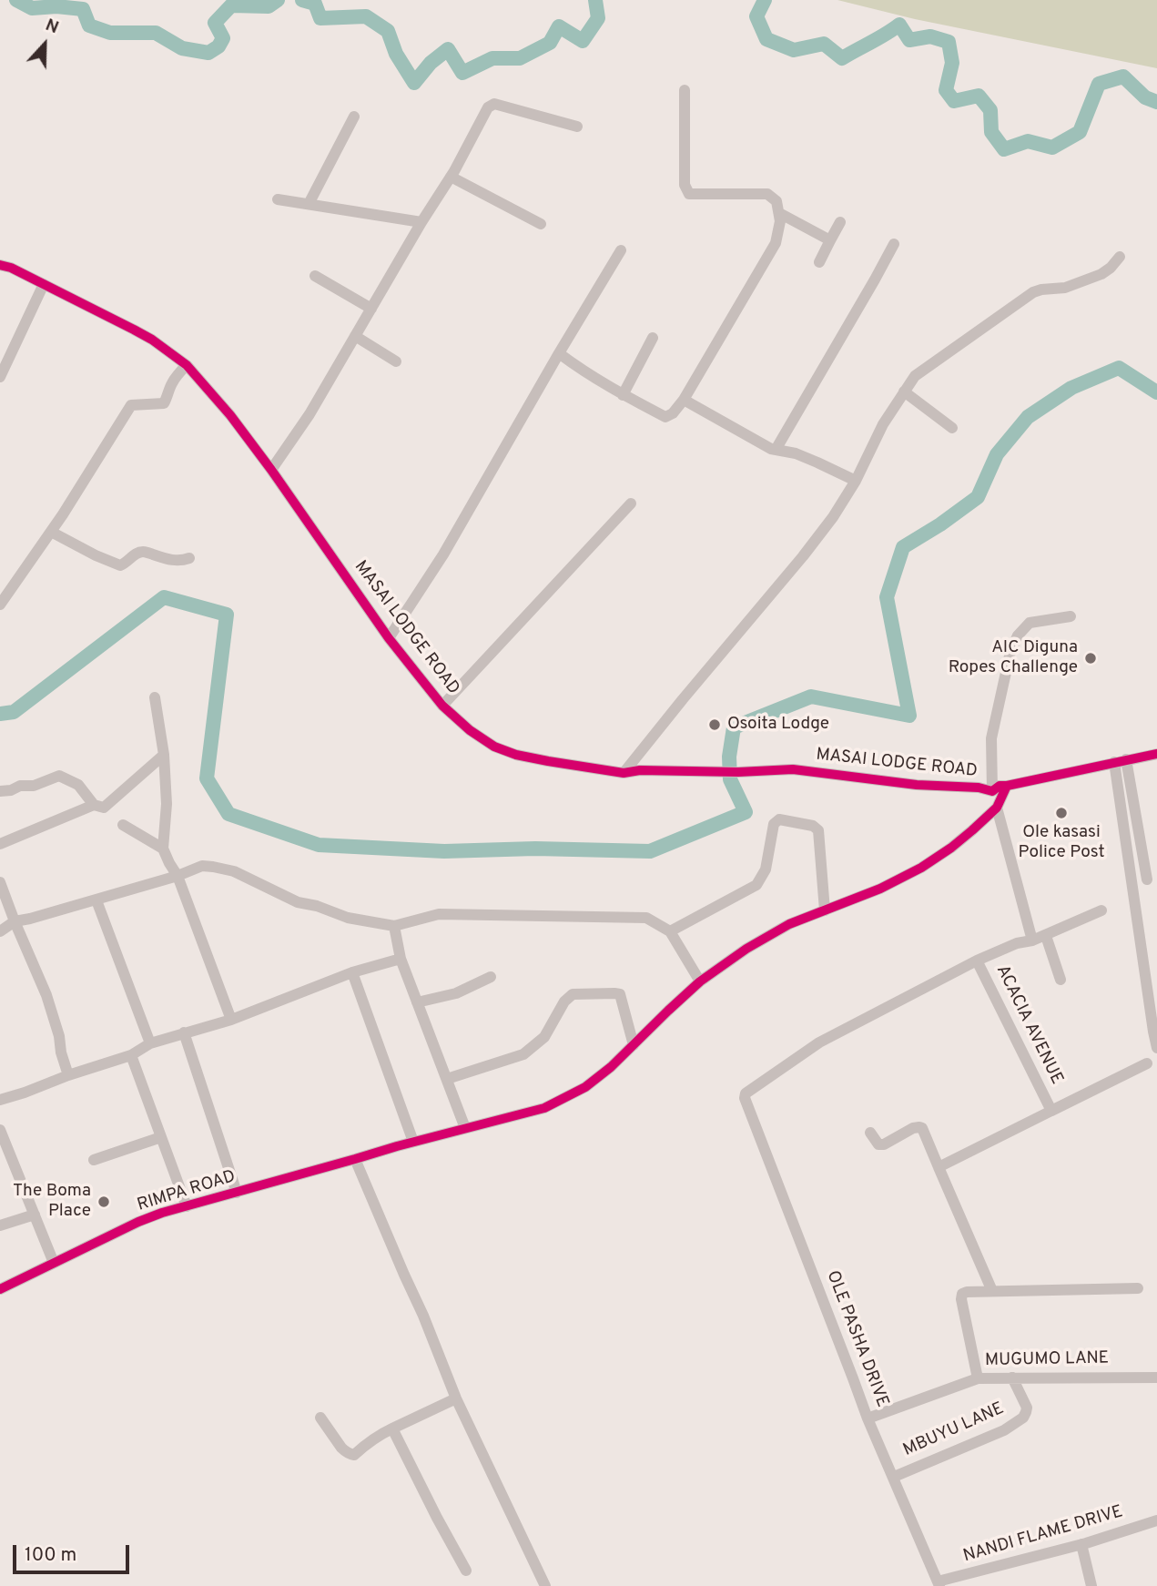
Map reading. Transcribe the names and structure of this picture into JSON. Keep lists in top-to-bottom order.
{
  "streets": {
    "street": [
      "MASAI LODGE ROAD",
      "ACACIA AVENUE",
      "RIMPA ROAD",
      "OLE PASHA DRIVE",
      "MUGUMO LANE",
      "MBUYU LANE",
      "NANDI FLAME DRIVE"
    ]
  },
  "crossings": [
    ["ACACIA AVENUE", "OLE PASHA DRIVE"],
    ["OLE PASHA DRIVE", "MUGUMO LANE"],
    ["OLE PASHA DRIVE", "MBUYU LANE"],
    ["OLE PASHA DRIVE", "NANDI FLAME DRIVE"],
    ["MUGUMO LANE", "MBUYU LANE"]
  ],
  "places": [
    "AIC Diguna Ropes Challenge",
    "Osoita Lodge",
    "Ole kasasi Police Post",
    "The Boma Place"
  ],
  "scale_bar": "100 m",
  "north": "top"
}
